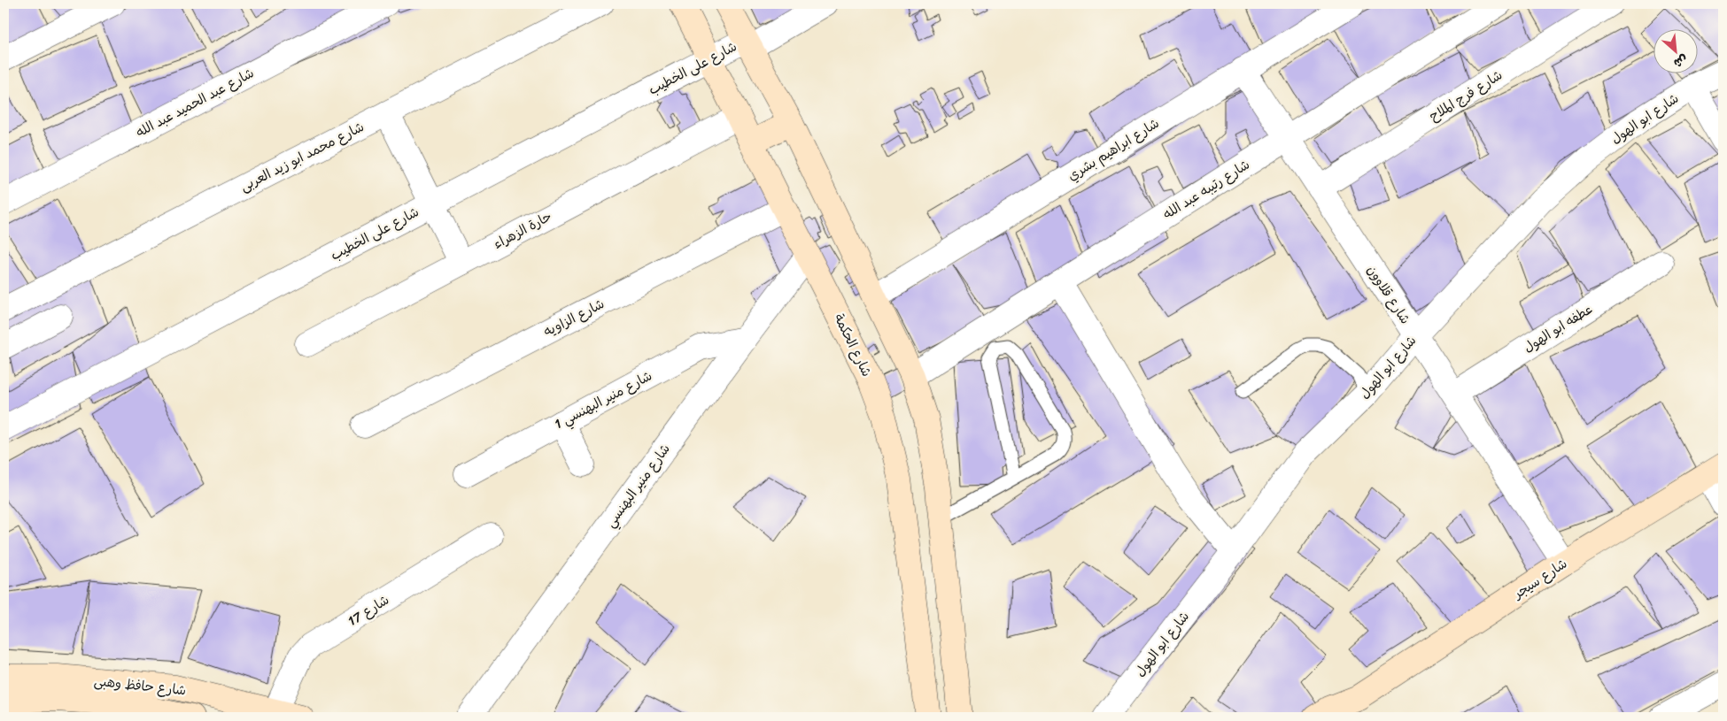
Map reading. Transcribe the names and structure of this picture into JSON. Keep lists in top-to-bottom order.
{
  "streets": {
    "street": [
      "شارع على الخطيب",
      "شارع فرج الملاح",
      "شارع عبد الحميد عبد الله",
      "شارع ابو الهول",
      "شارع ابراهيم بشري",
      "شارع محمد ابو زيد العربى",
      "شارع رتيبه عبد الله",
      "حارة الزهراء",
      "شارع قلاوون",
      "شارع الزاويه",
      "عطفه ابو الهول",
      "شارع الحكمة",
      "شارع منير البهنسي 1",
      "شارع منير البهنسي",
      "شارع سيجر",
      "شارع 17",
      "شارع حافظ وهبى"
    ]
  },
  "crossings": [
    ["شارع على الخطيب", "شارع الحكمة"],
    ["شارع فرج الملاح", "شارع قلاوون"],
    ["شارع ابو الهول", "شارع قلاوون"],
    ["شارع ابراهيم بشري", "شارع قلاوون"],
    ["شارع رتيبه عبد الله", "شارع قلاوون"],
    ["حارة الزهراء", "شارع الحكمة"],
    ["شارع قلاوون", "عطفه ابو الهول"],
    ["شارع قلاوون", "شارع سيجر"],
    ["شارع الزاويه", "شارع الحكمة"],
    ["شارع الحكمة", "شارع منير البهنسي"],
    ["شارع منير البهنسي 1", "شارع منير البهنسي"],
    ["شارع 17", "شارع حافظ وهبى"]
  ],
  "north": "bottom right"
}
